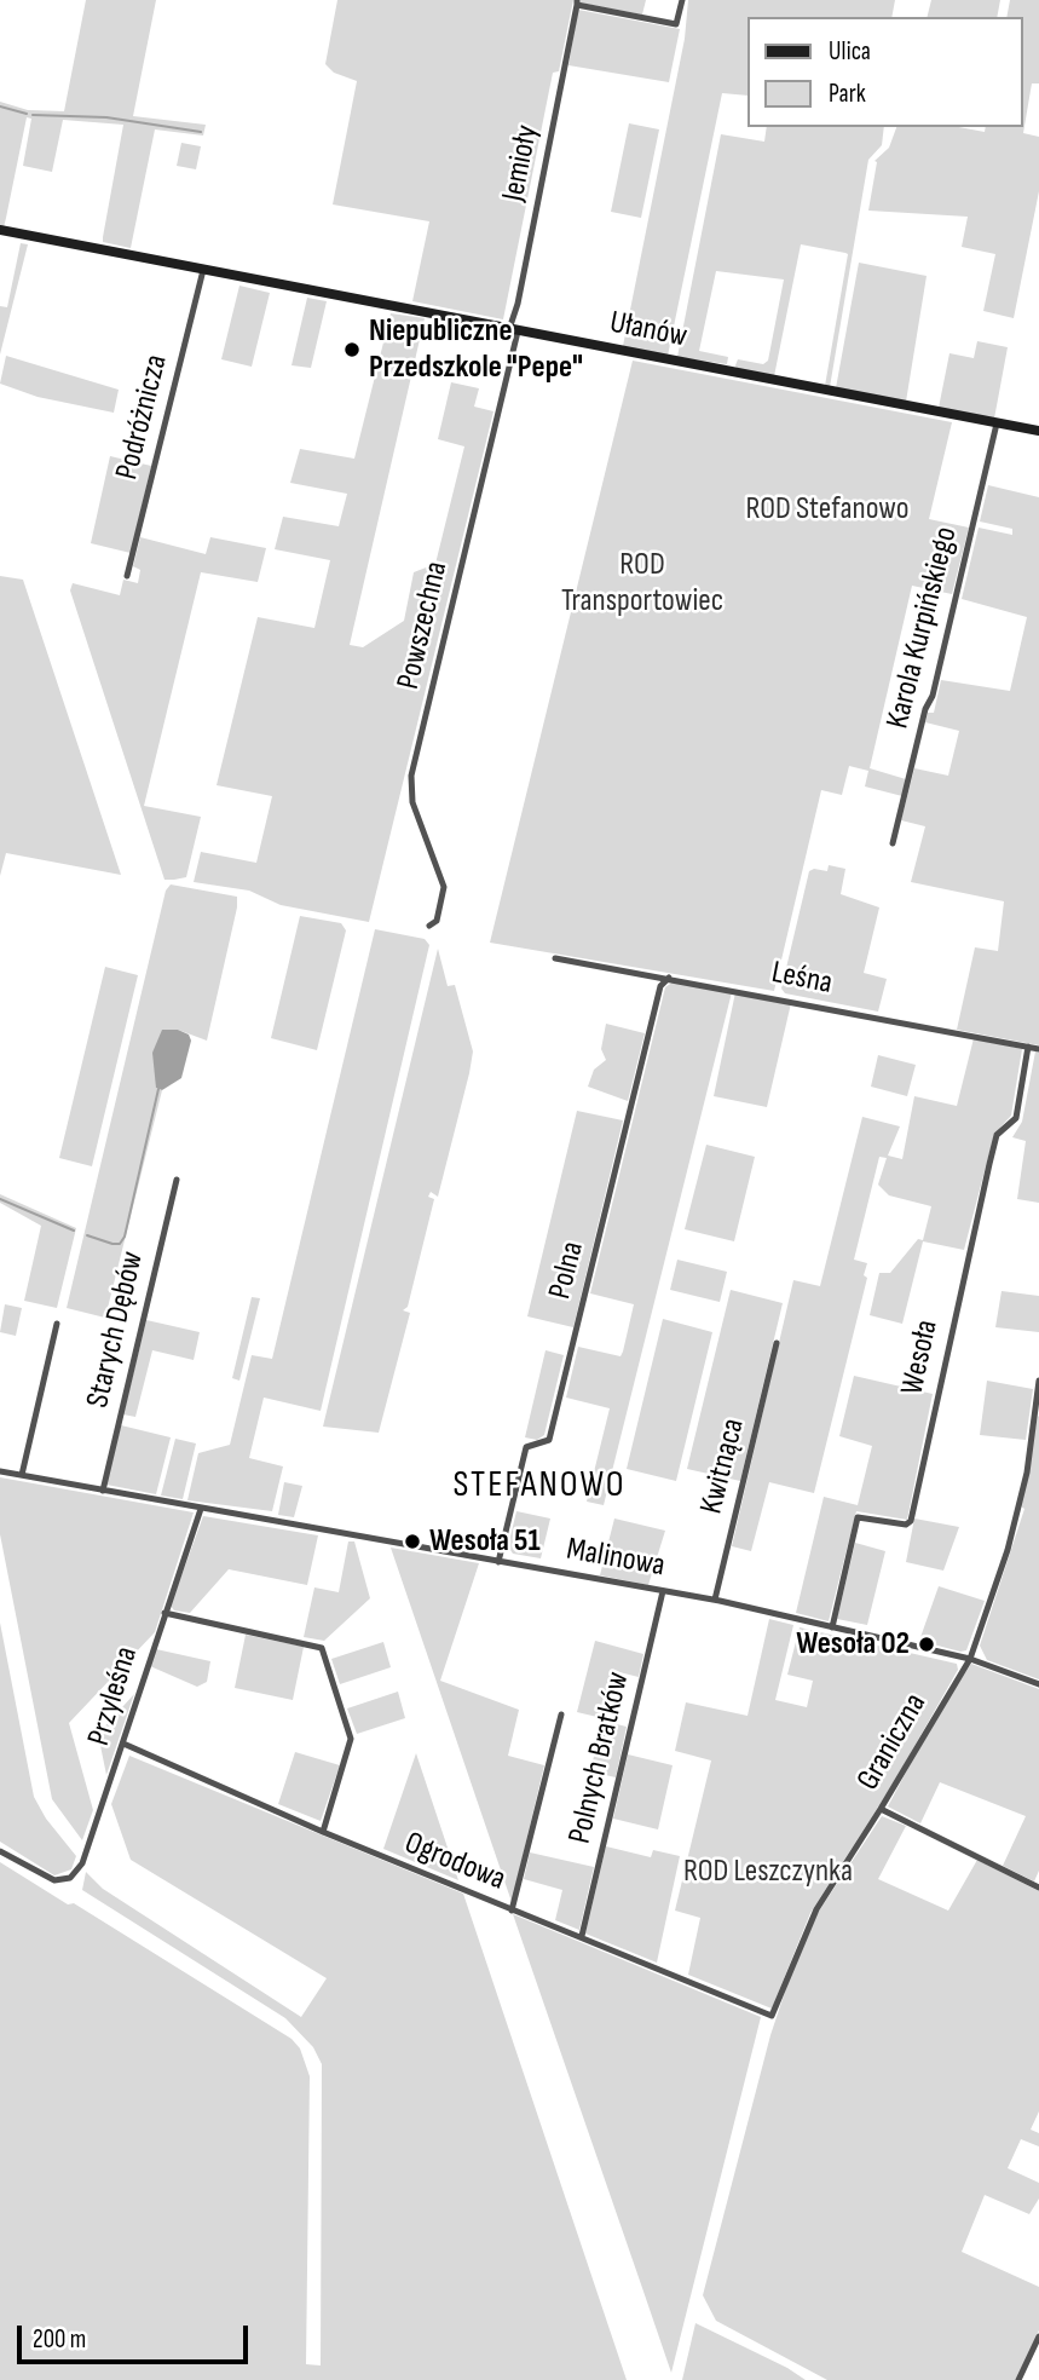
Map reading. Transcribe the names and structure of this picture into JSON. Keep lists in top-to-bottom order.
{
  "streets": {
    "street": [
      "Jemioły",
      "Ułanów",
      "Podróżnicza",
      "Powszechna",
      "Karola Kurpińskiego",
      "Leśna",
      "Polna",
      "Starych Dębów",
      "Wesoła",
      "Kwitnąca",
      "Malinowa",
      "Przyleśna",
      "Graniczna",
      "Polnych Bratków",
      "Ogrodowa"
    ]
  },
  "crossings": [
    ["Jemioły", "Ułanów"],
    ["Jemioły", "Powszechna"],
    ["Ułanów", "Podróżnicza"],
    ["Ułanów", "Powszechna"],
    ["Ułanów", "Karola Kurpińskiego"],
    ["Leśna", "Polna"],
    ["Leśna", "Wesoła"],
    ["Polna", "Malinowa"],
    ["Starych Dębów", "Malinowa"],
    ["Wesoła", "Malinowa"],
    ["Kwitnąca", "Malinowa"],
    ["Malinowa", "Przyleśna"],
    ["Malinowa", "Graniczna"],
    ["Malinowa", "Polnych Bratków"],
    ["Przyleśna", "Ogrodowa"],
    ["Graniczna", "Ogrodowa"],
    ["Polnych Bratków", "Ogrodowa"]
  ],
  "districts": ["STEFANOWO"],
  "parks": ["ROD Stefanowo", "ROD Transportowiec", "ROD Leszczynka"],
  "places": ["Niepubliczne Przedszkole \"Pepe\"", "Wesoła 51", "Wesoła 02"],
  "legend": ["Ulica", "Park"],
  "scale_bar": "200 m"
}
